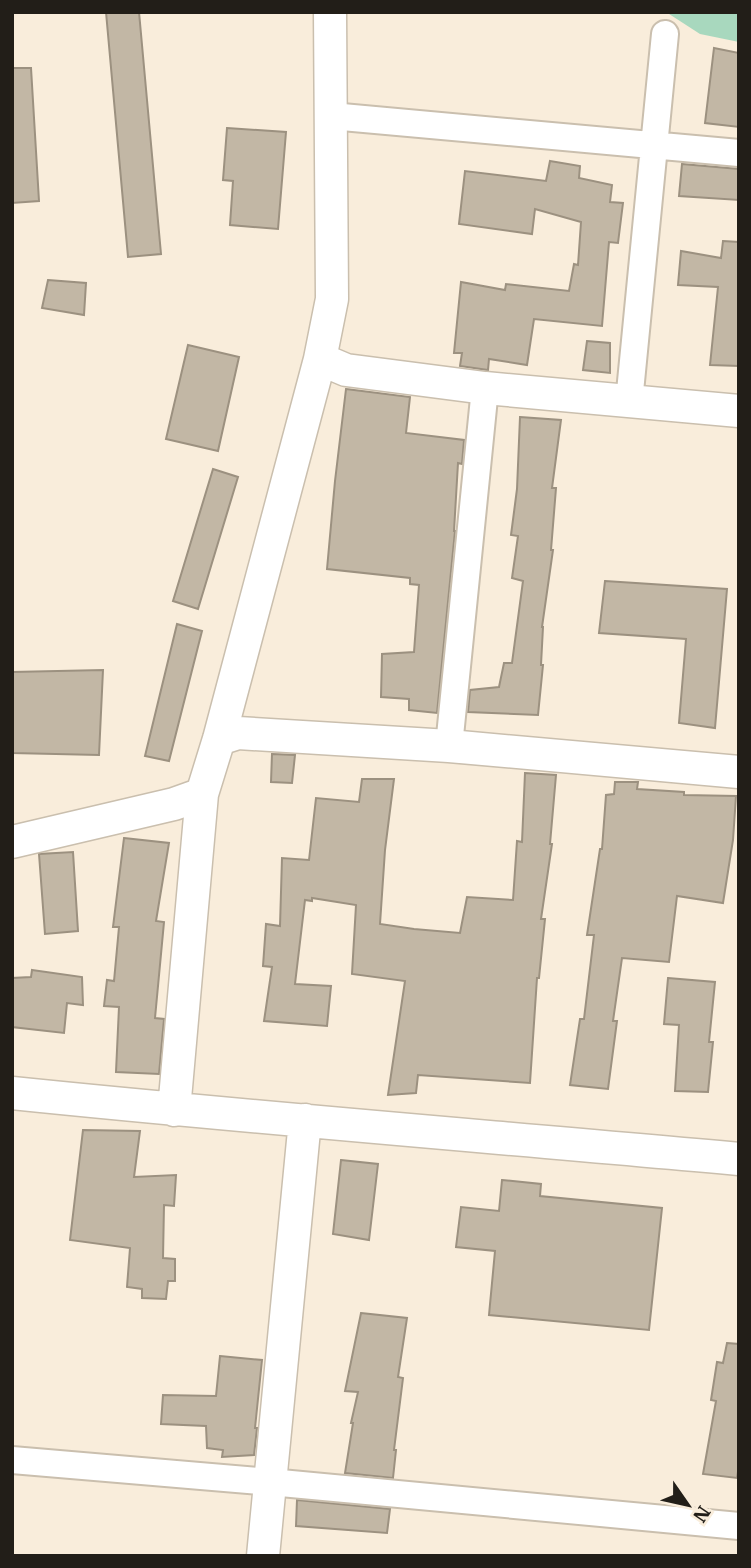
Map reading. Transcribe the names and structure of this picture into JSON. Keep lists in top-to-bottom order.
{
  "north": "bottom right"
}
